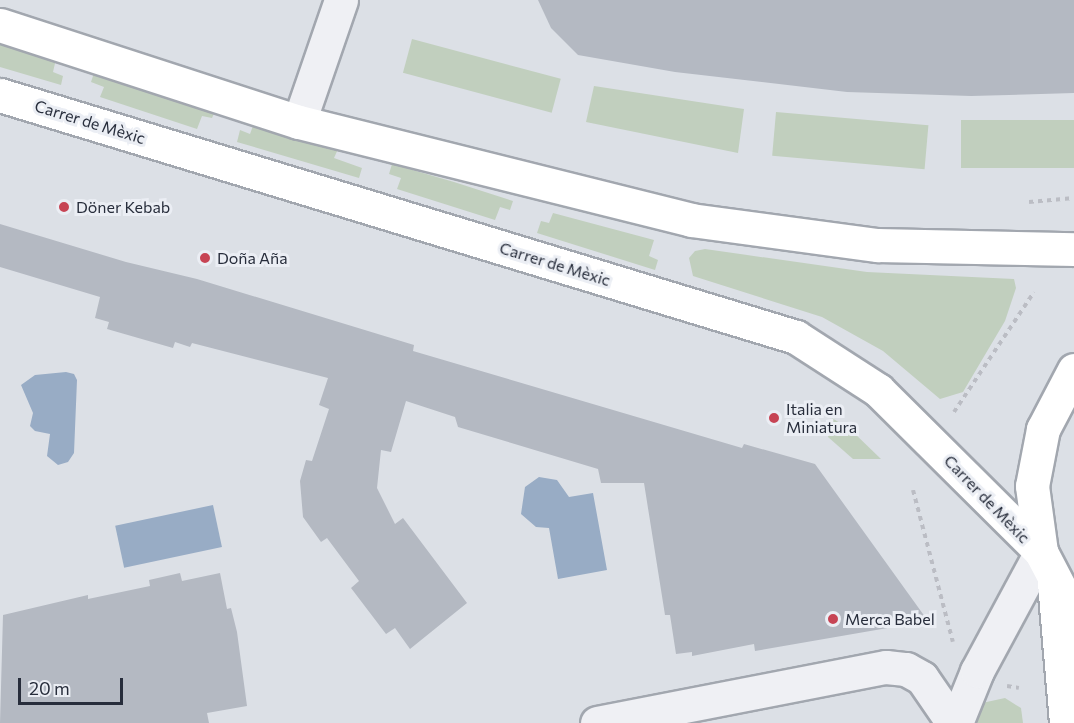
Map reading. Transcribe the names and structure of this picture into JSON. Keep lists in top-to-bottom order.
{
  "streets": {
    "main road": ["Carrer de Mèxic"]
  },
  "places": [
    "Döner Kebab",
    "Doña Aña",
    "Italia en Miniatura",
    "Merca Babel"
  ],
  "scale_bar": "20 m"
}
